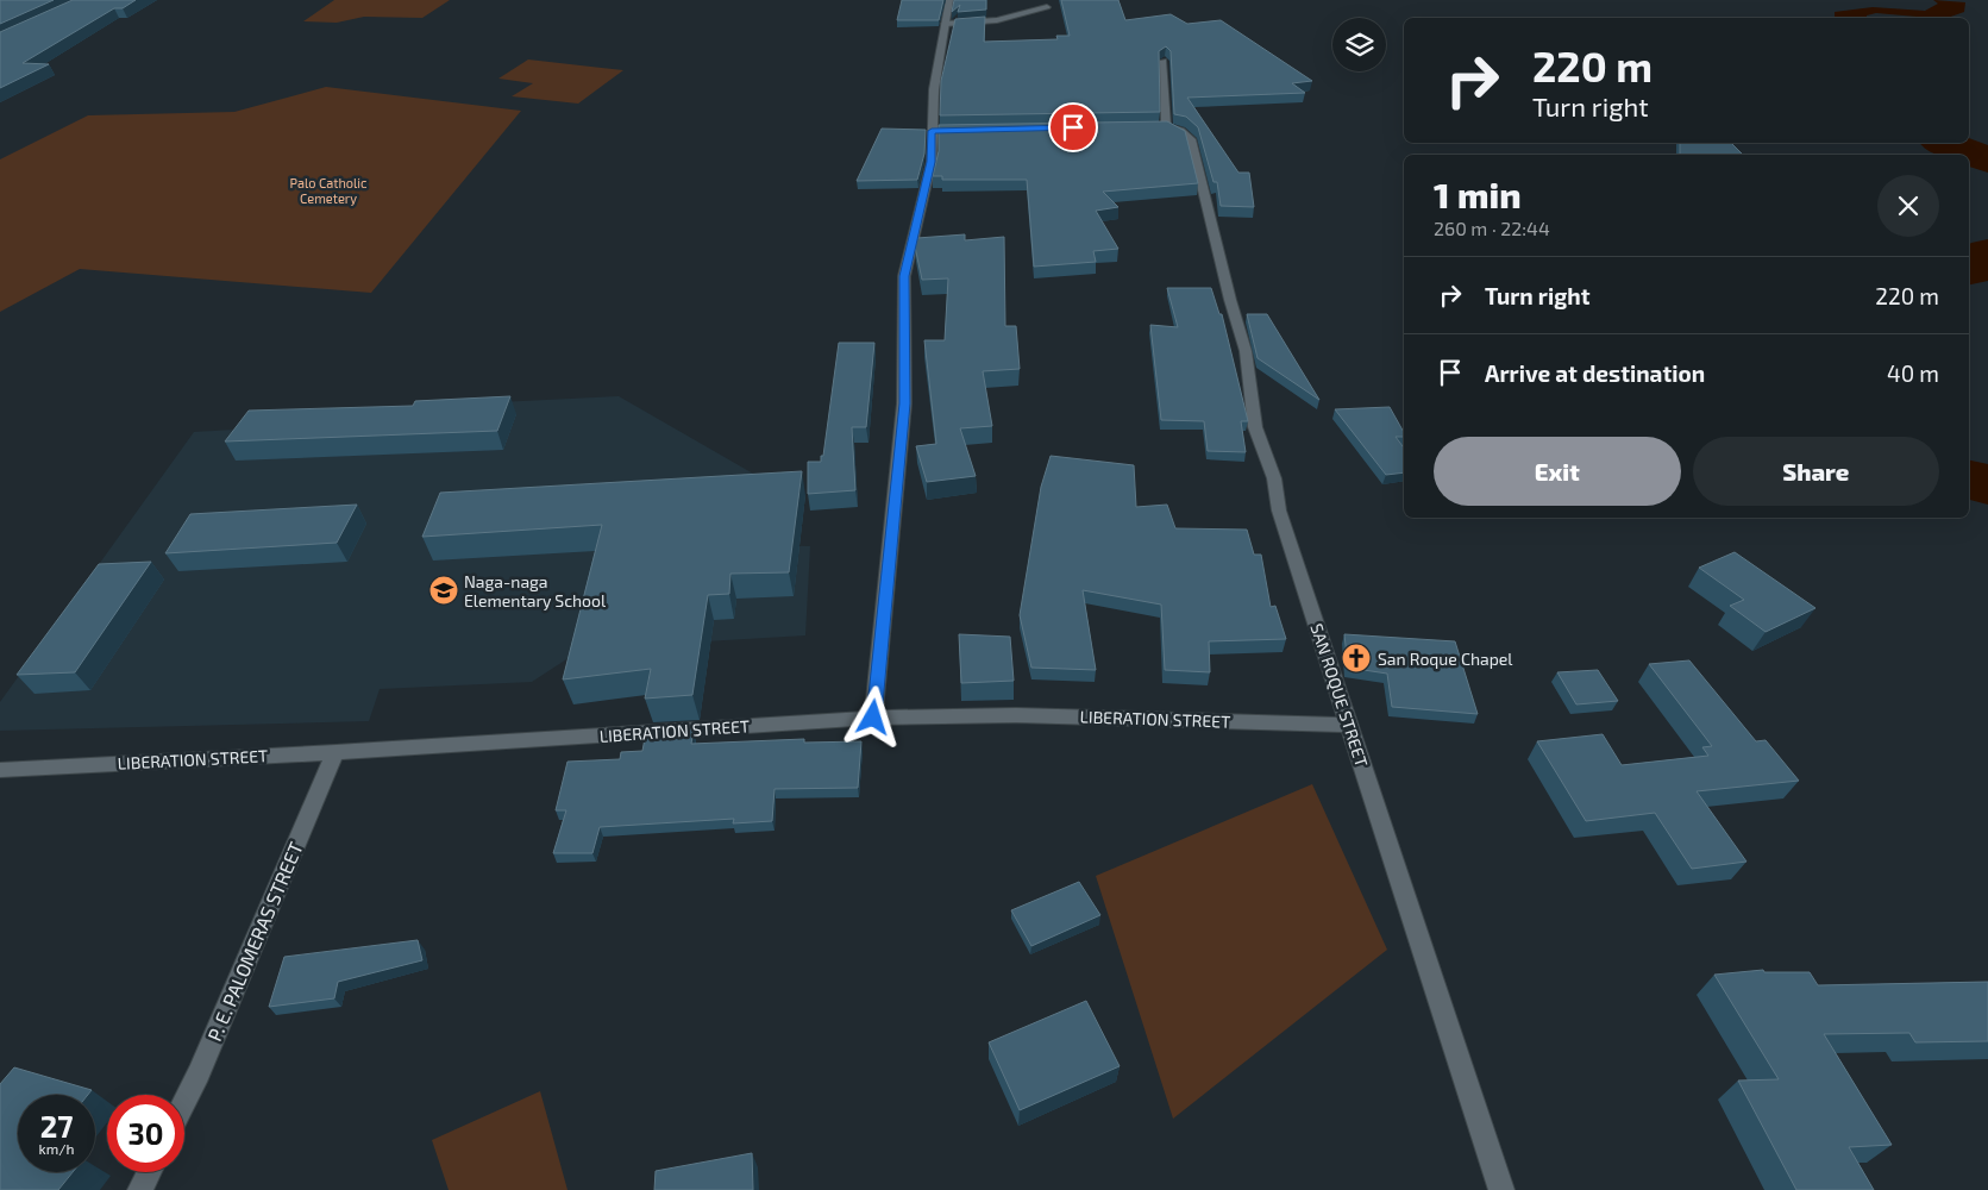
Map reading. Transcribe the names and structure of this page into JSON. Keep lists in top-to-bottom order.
{
  "streets": {
    "street": ["SAN ROQUE STREET", "LIBERATION STREET", "P. E. PALOMERAS STREET"]
  },
  "crossings": [
    ["SAN ROQUE STREET", "LIBERATION STREET"],
    ["LIBERATION STREET", "P. E. PALOMERAS STREET"]
  ],
  "parks": ["Palo Catholic Cemetery"],
  "places": {
    "school or university": ["Naga-naga Elementary School"],
    "church": ["San Roque Chapel"]
  },
  "page": {
    "turn": ["220 m", "Turn right"],
    "heading": ["1 min", "260 m · 22:44"],
    "list": [
      {
        "name": "Turn right",
        "value": "220 m"
      },
      {
        "name": "Arrive at destination",
        "value": "40 m"
      }
    ],
    "buttons": ["Exit", "Share"],
    "speed": "27 km/h",
    "limit": "30"
  }
}
